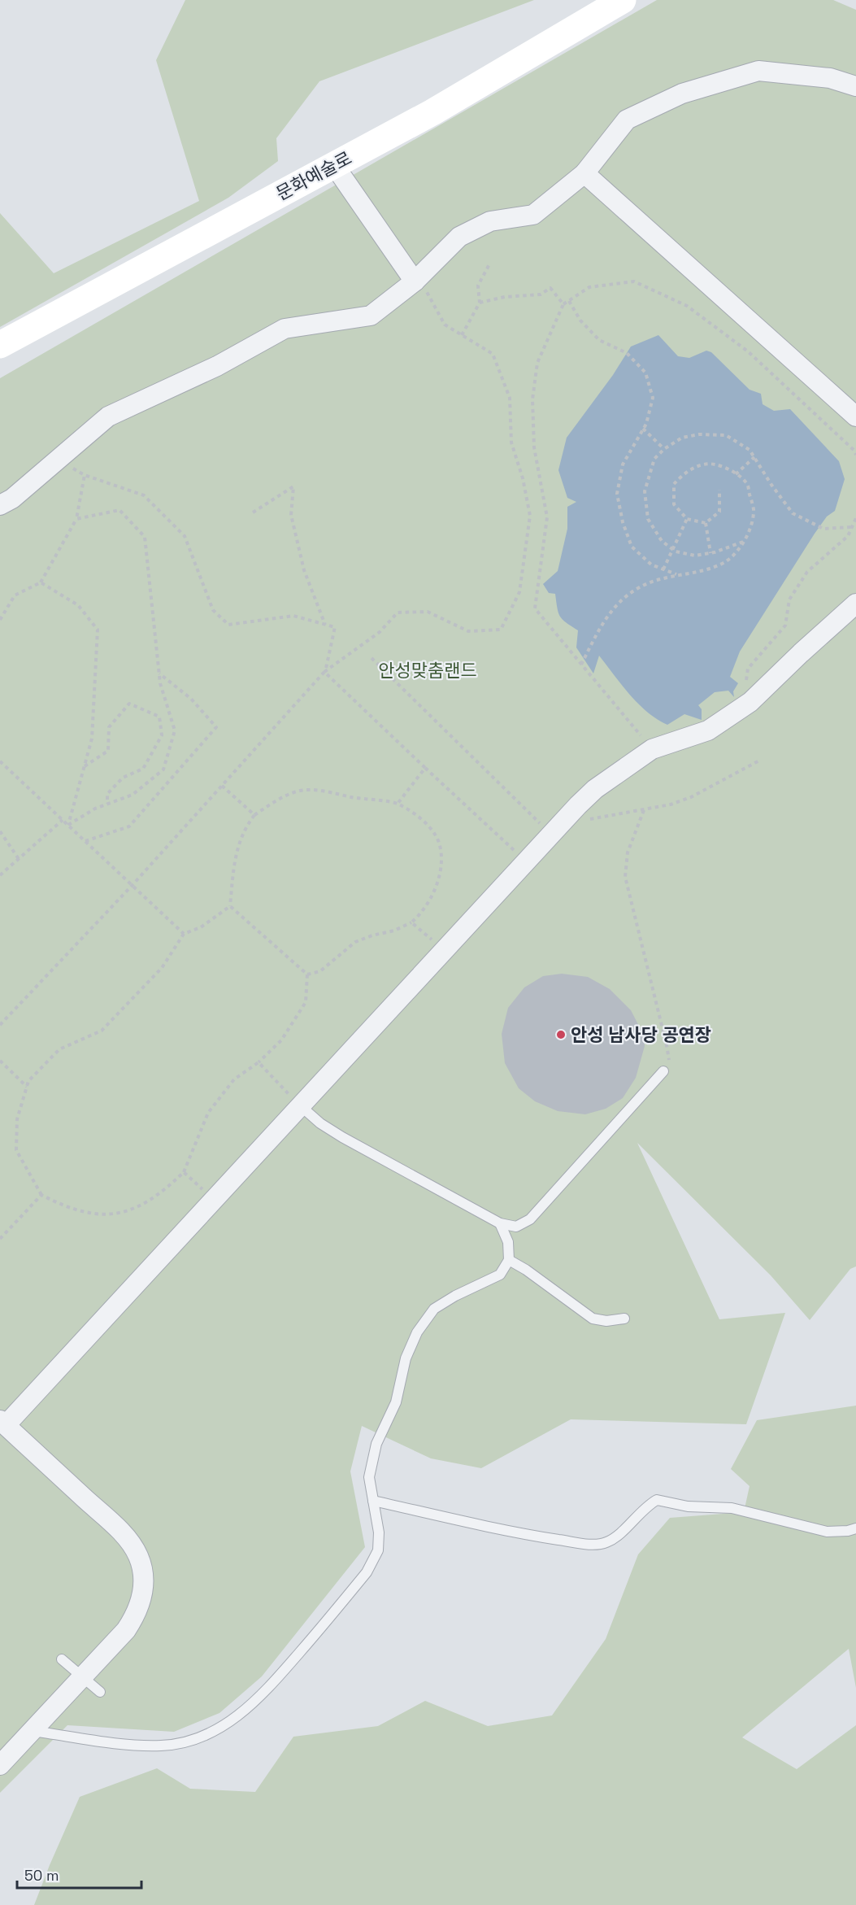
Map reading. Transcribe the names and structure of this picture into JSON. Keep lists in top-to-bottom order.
{
  "streets": {
    "street": ["문화예술로"]
  },
  "parks": ["안성맞춤랜드"],
  "places": ["안성 남사당 공연장"],
  "scale_bar": "50 m"
}
